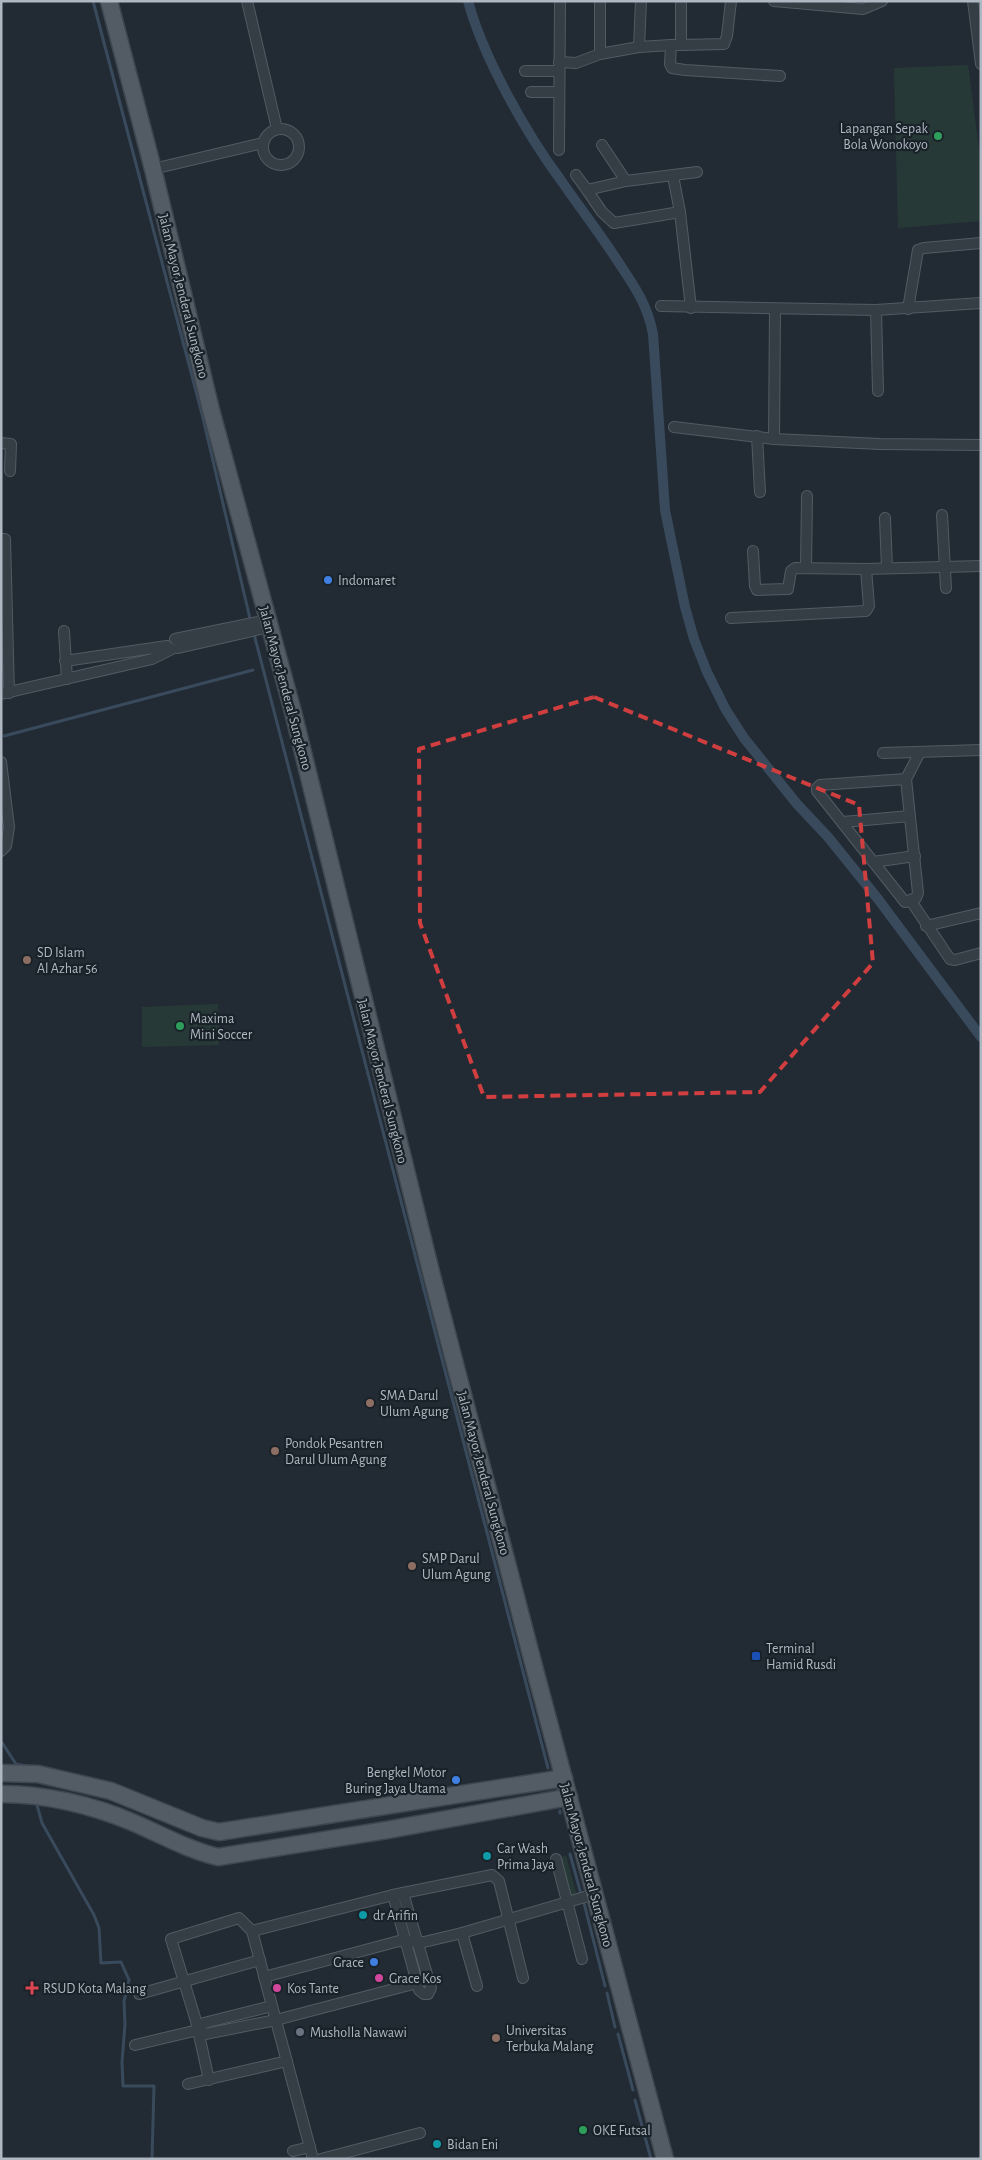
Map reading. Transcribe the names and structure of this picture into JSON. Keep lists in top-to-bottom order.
{
  "streets": {
    "main road": ["Jalan Mayor Jenderal Sungkono"]
  },
  "places": {
    "other": [
      "Lapangan Sepak Bola Wonokoyo",
      "Indomaret",
      "SD Islam Al Azhar 56",
      "Maxima Mini Soccer",
      "SMA Darul Ulum Agung",
      "Pondok Pesantren Darul Ulum Agung",
      "SMP Darul Ulum Agung",
      "Bengkel Motor Buring Jaya Utama",
      "Car Wash Prima Jaya",
      "dr Arifin",
      "Grace",
      "Grace Kos",
      "Kos Tante",
      "Musholla Nawawi",
      "Universitas Terbuka Malang",
      "OKE Futsal",
      "Bidan Eni"
    ],
    "transit": ["Terminal Hamid Rusdi"],
    "health": ["RSUD Kota Malang"]
  }
}
